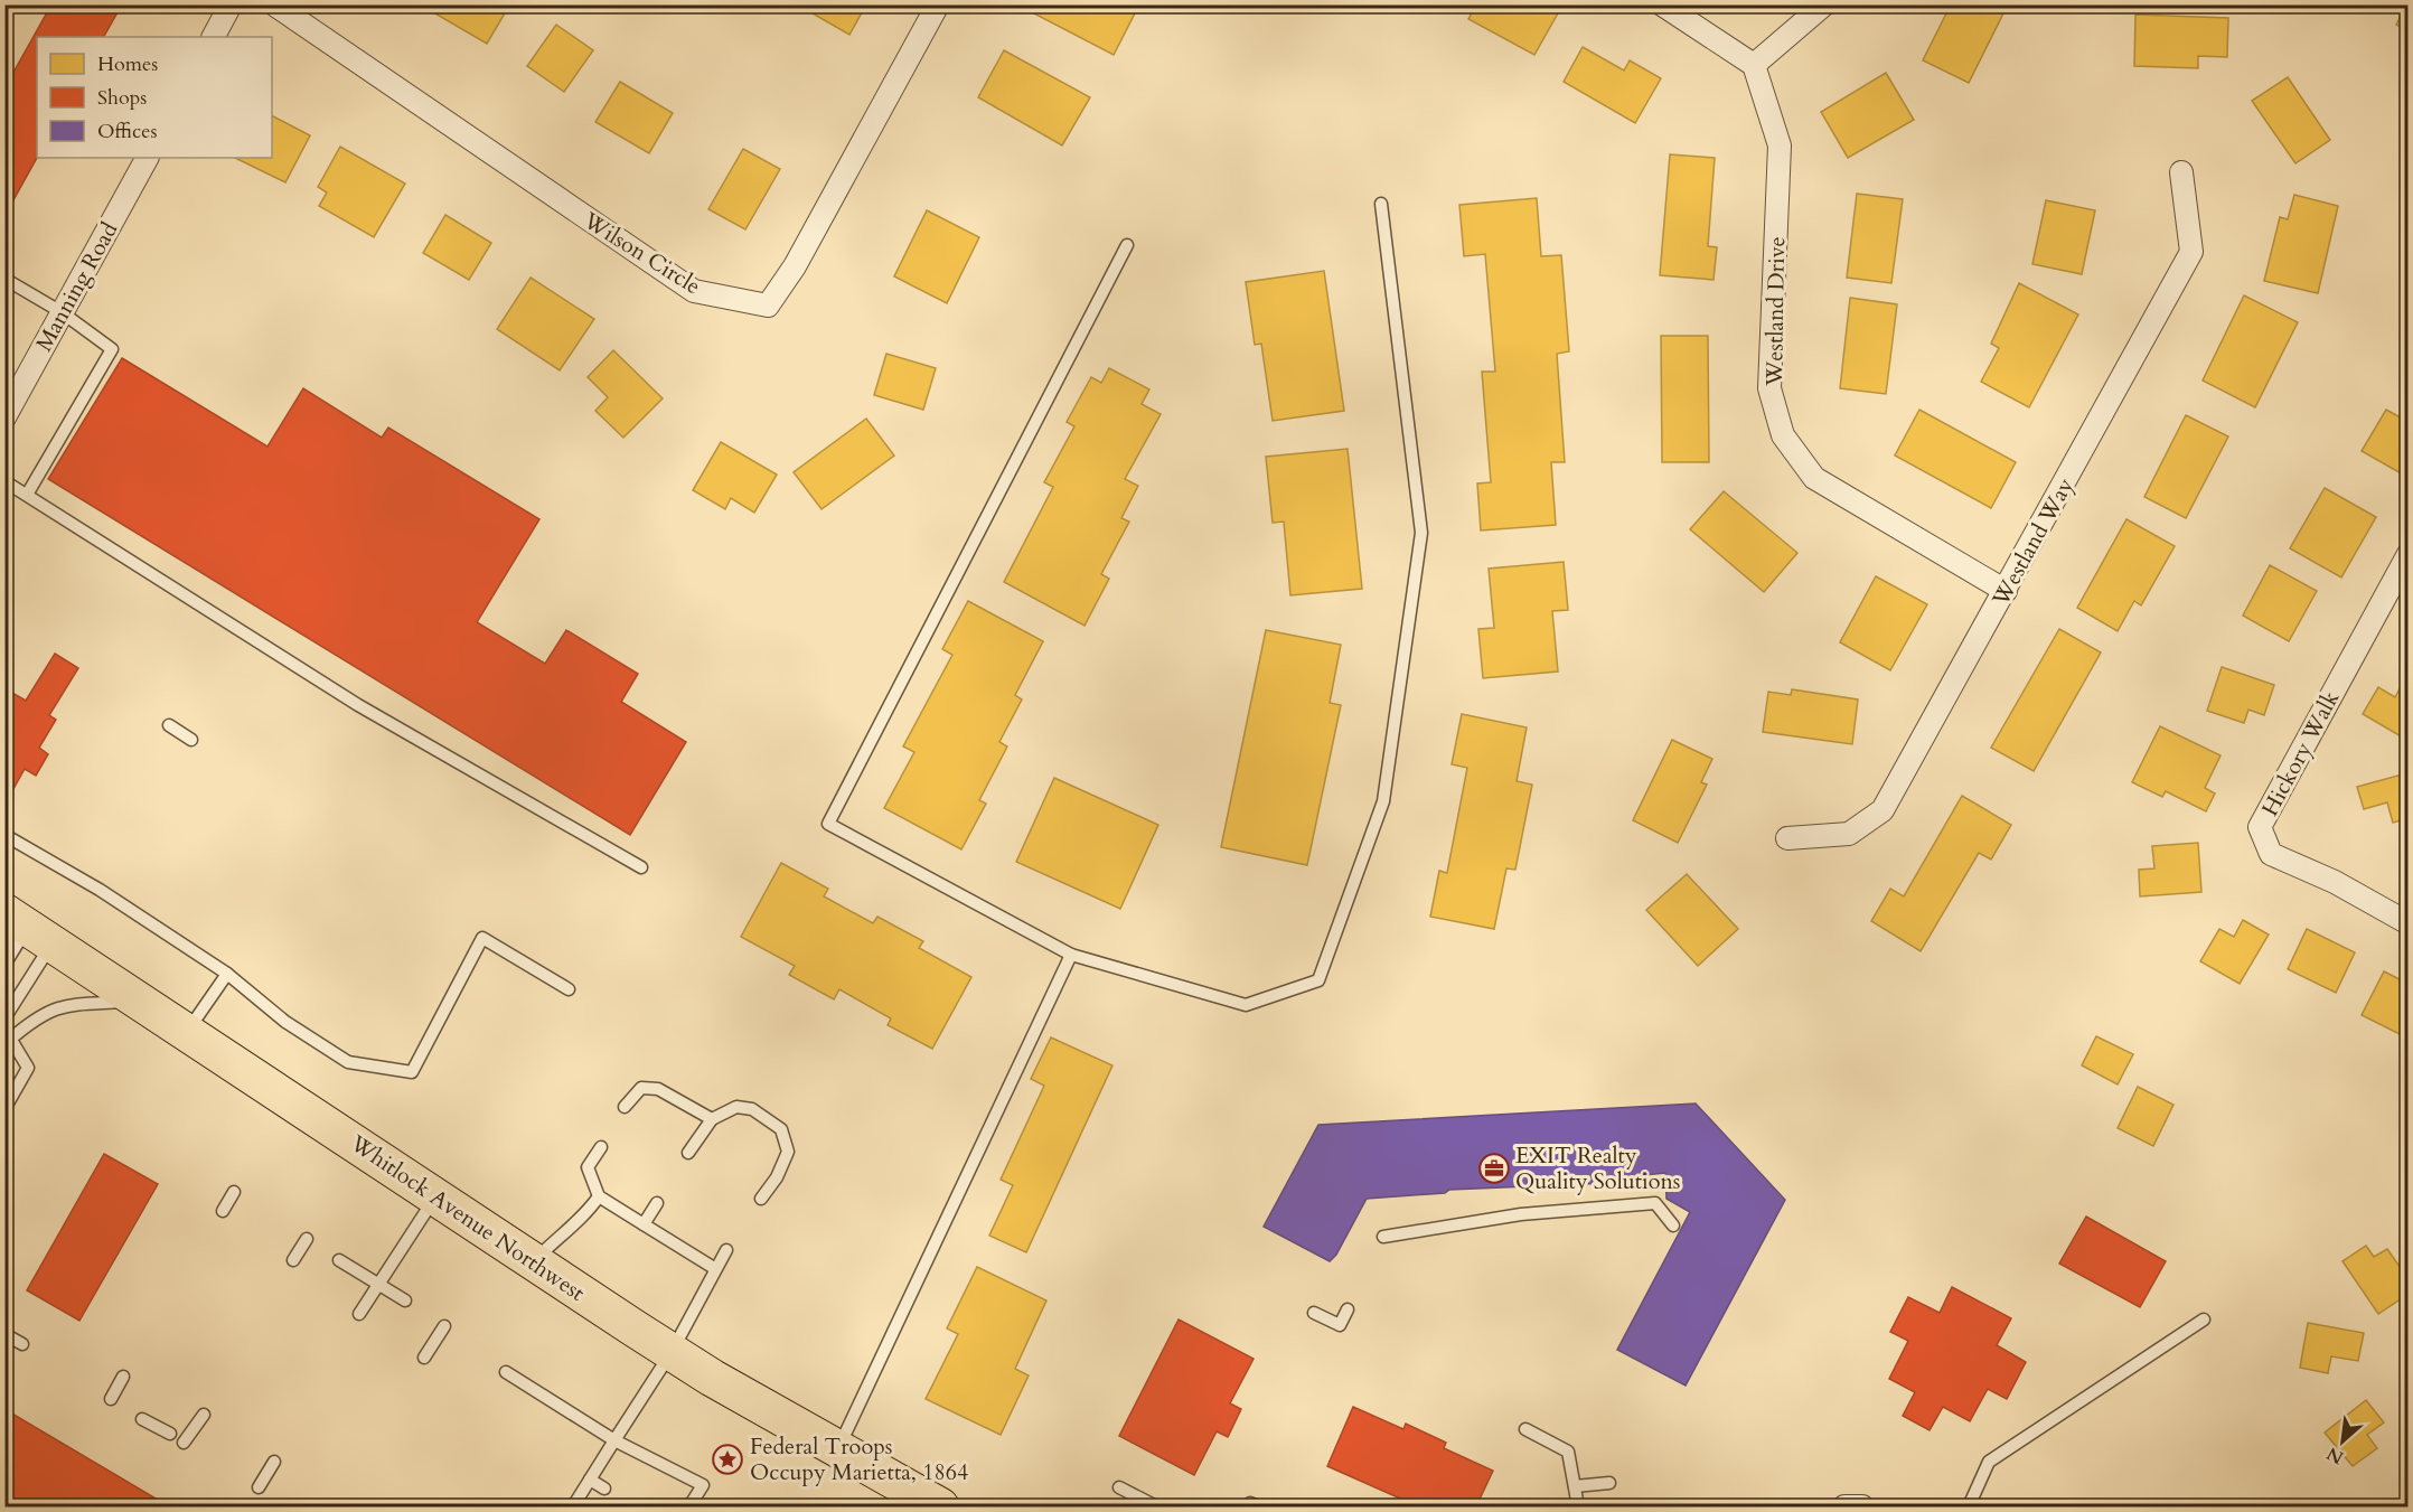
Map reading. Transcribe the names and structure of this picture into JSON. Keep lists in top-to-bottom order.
{
  "streets": {
    "highway": ["Whitlock Avenue Northwest"],
    "street": [
      "Wilson Circle",
      "Manning Road",
      "Westland Drive",
      "Westland Way",
      "Hickory Walk"
    ]
  },
  "crossings": [
    ["Westland Drive", "Westland Way"]
  ],
  "places": {
    "office": ["EXIT Realty Quality Solutions"],
    "place": ["Federal Troops Occupy Marietta, 1864"]
  },
  "legend": ["Homes", "Shops", "Offices"],
  "north": "bottom left"
}
